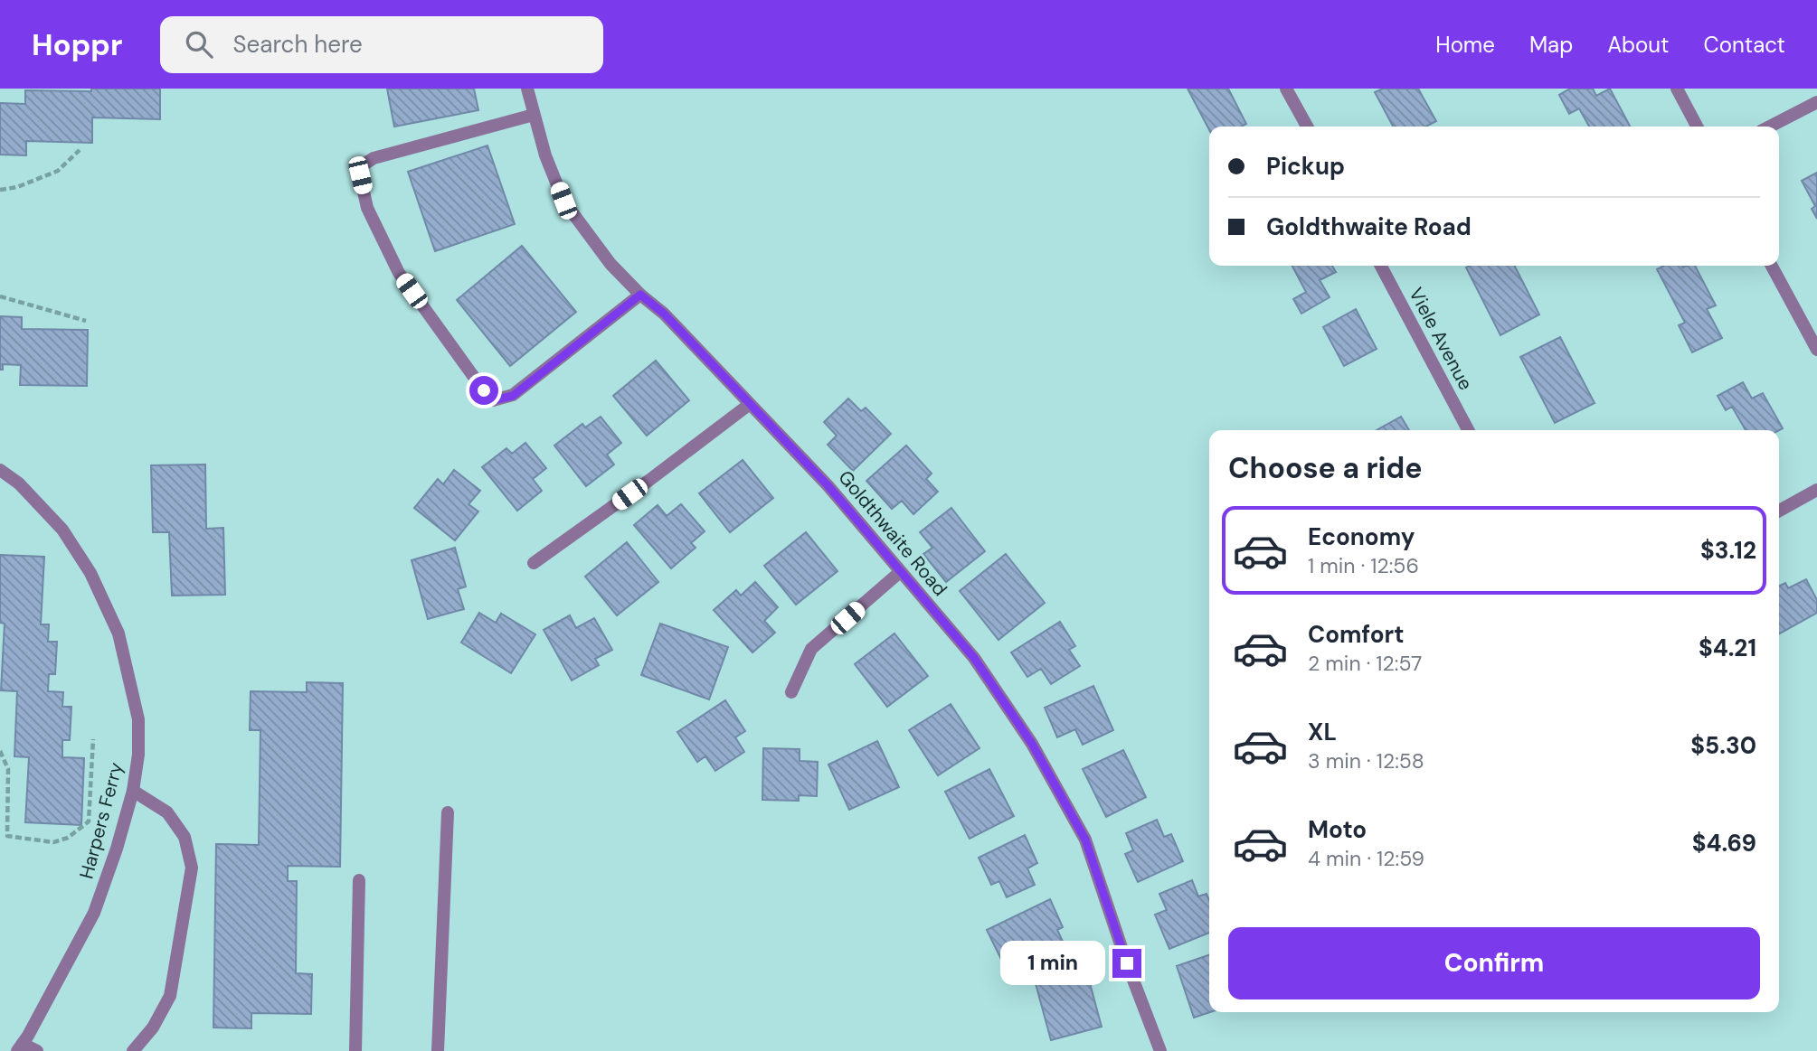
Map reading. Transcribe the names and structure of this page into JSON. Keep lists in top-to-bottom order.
{
  "streets": {
    "street": ["Viele Avenue", "Goldthwaite Road", "Harpers Ferry"]
  },
  "page": {
    "header": "Hoppr",
    "search": "Search here",
    "nav": [
      "Home",
      "Map",
      "About",
      "Contact"
    ],
    "banner": ["Pickup", "Goldthwaite Road"],
    "heading": "Choose a ride",
    "list": [
      {
        "name": "Economy",
        "note": "1 min · 12:56",
        "value": "$3.12"
      },
      {
        "name": "Comfort",
        "note": "2 min · 12:57",
        "value": "$4.21"
      },
      {
        "name": "XL",
        "note": "3 min · 12:58",
        "value": "$5.30"
      },
      {
        "name": "Moto",
        "note": "4 min · 12:59",
        "value": "$4.69"
      }
    ],
    "buttons": "Confirm",
    "bubble": "1 min"
  }
}
